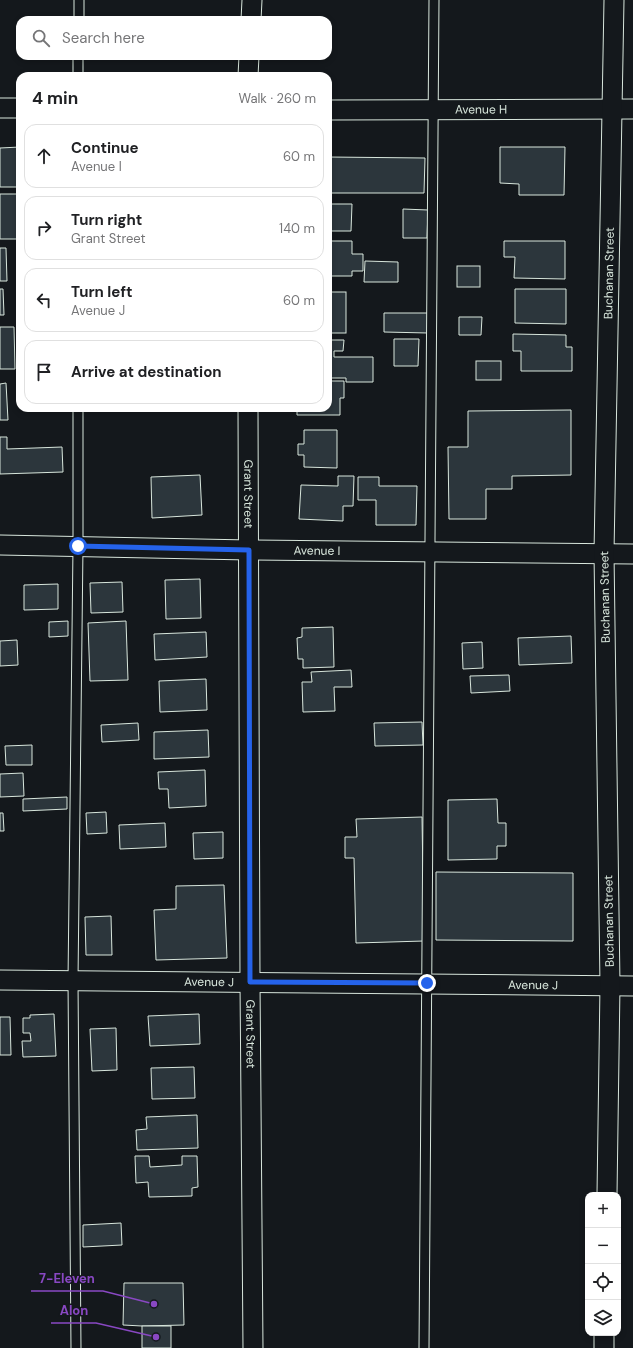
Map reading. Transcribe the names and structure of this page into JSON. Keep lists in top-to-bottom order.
{
  "streets": {
    "street": [
      "Avenue H",
      "Buchanan Street",
      "Grant Street",
      "Avenue I",
      "Avenue J"
    ]
  },
  "crossings": [
    ["Avenue H", "Buchanan Street"],
    ["Buchanan Street", "Avenue I"],
    ["Buchanan Street", "Avenue J"],
    ["Grant Street", "Avenue I"],
    ["Grant Street", "Avenue J"]
  ],
  "places": ["7-Eleven", "Alon"],
  "page": {
    "search": "Search here",
    "heading": ["4 min", "Walk · 260 m"],
    "list": [
      ["Continue", "Avenue I", "60 m"],
      ["Turn right", "Grant Street", "140 m"],
      ["Turn left", "Avenue J", "60 m"],
      "Arrive at destination"
    ],
    "map_buttons": ["+", "−"]
  }
}
